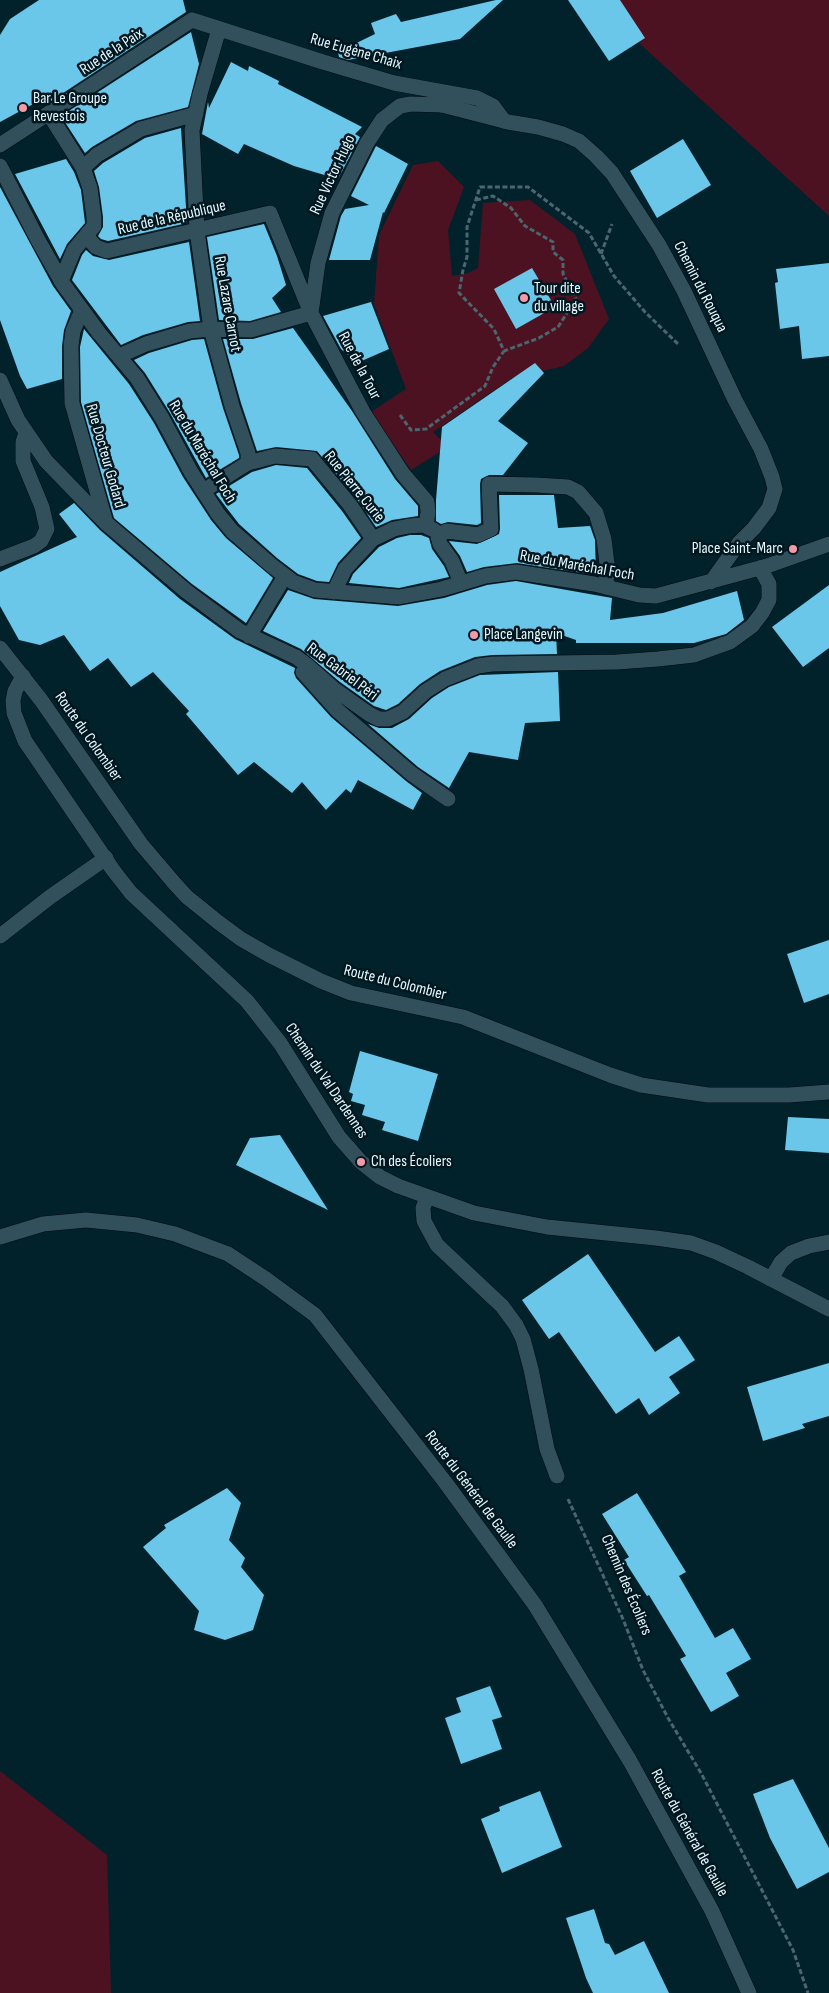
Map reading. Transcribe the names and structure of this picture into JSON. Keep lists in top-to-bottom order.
{
  "streets": {
    "street": [
      "Rue de la Paix",
      "Rue Eugène Chaix",
      "Rue Victor Hugo",
      "Rue de la République",
      "Chemin du Rouqua",
      "Rue Lazare Carnot",
      "Rue de la Tour",
      "Rue du Maréchal Foch",
      "Rue Docteur Godard",
      "Rue Pierre Curie",
      "Rue Gabriel Péri",
      "Route du Colombier",
      "Chemin du Val Dardennes",
      "Route du Général de Gaulle"
    ],
    "path": ["Chemin des Écoliers"]
  },
  "crossings": [
    ["Rue de la Paix", "Rue Eugène Chaix"],
    ["Rue Eugène Chaix", "Chemin du Rouqua"],
    ["Rue Eugène Chaix", "Rue Lazare Carnot"],
    ["Rue Victor Hugo", "Chemin du Rouqua"],
    ["Rue Victor Hugo", "Rue de la Tour"],
    ["Rue de la République", "Rue Lazare Carnot"],
    ["Rue de la République", "Rue de la Tour"],
    ["Chemin du Rouqua", "Rue du Maréchal Foch"],
    ["Rue Lazare Carnot", "Rue Pierre Curie"],
    ["Rue du Maréchal Foch", "Rue Docteur Godard"],
    ["Rue Docteur Godard", "Rue Gabriel Péri"],
    ["Route du Colombier", "Chemin du Val Dardennes"]
  ],
  "places": [
    "Bar Le Groupe Revestois",
    "Tour dite du village",
    "Place Saint-Marc",
    "Place Langevin",
    "Ch des Écoliers"
  ]
}
